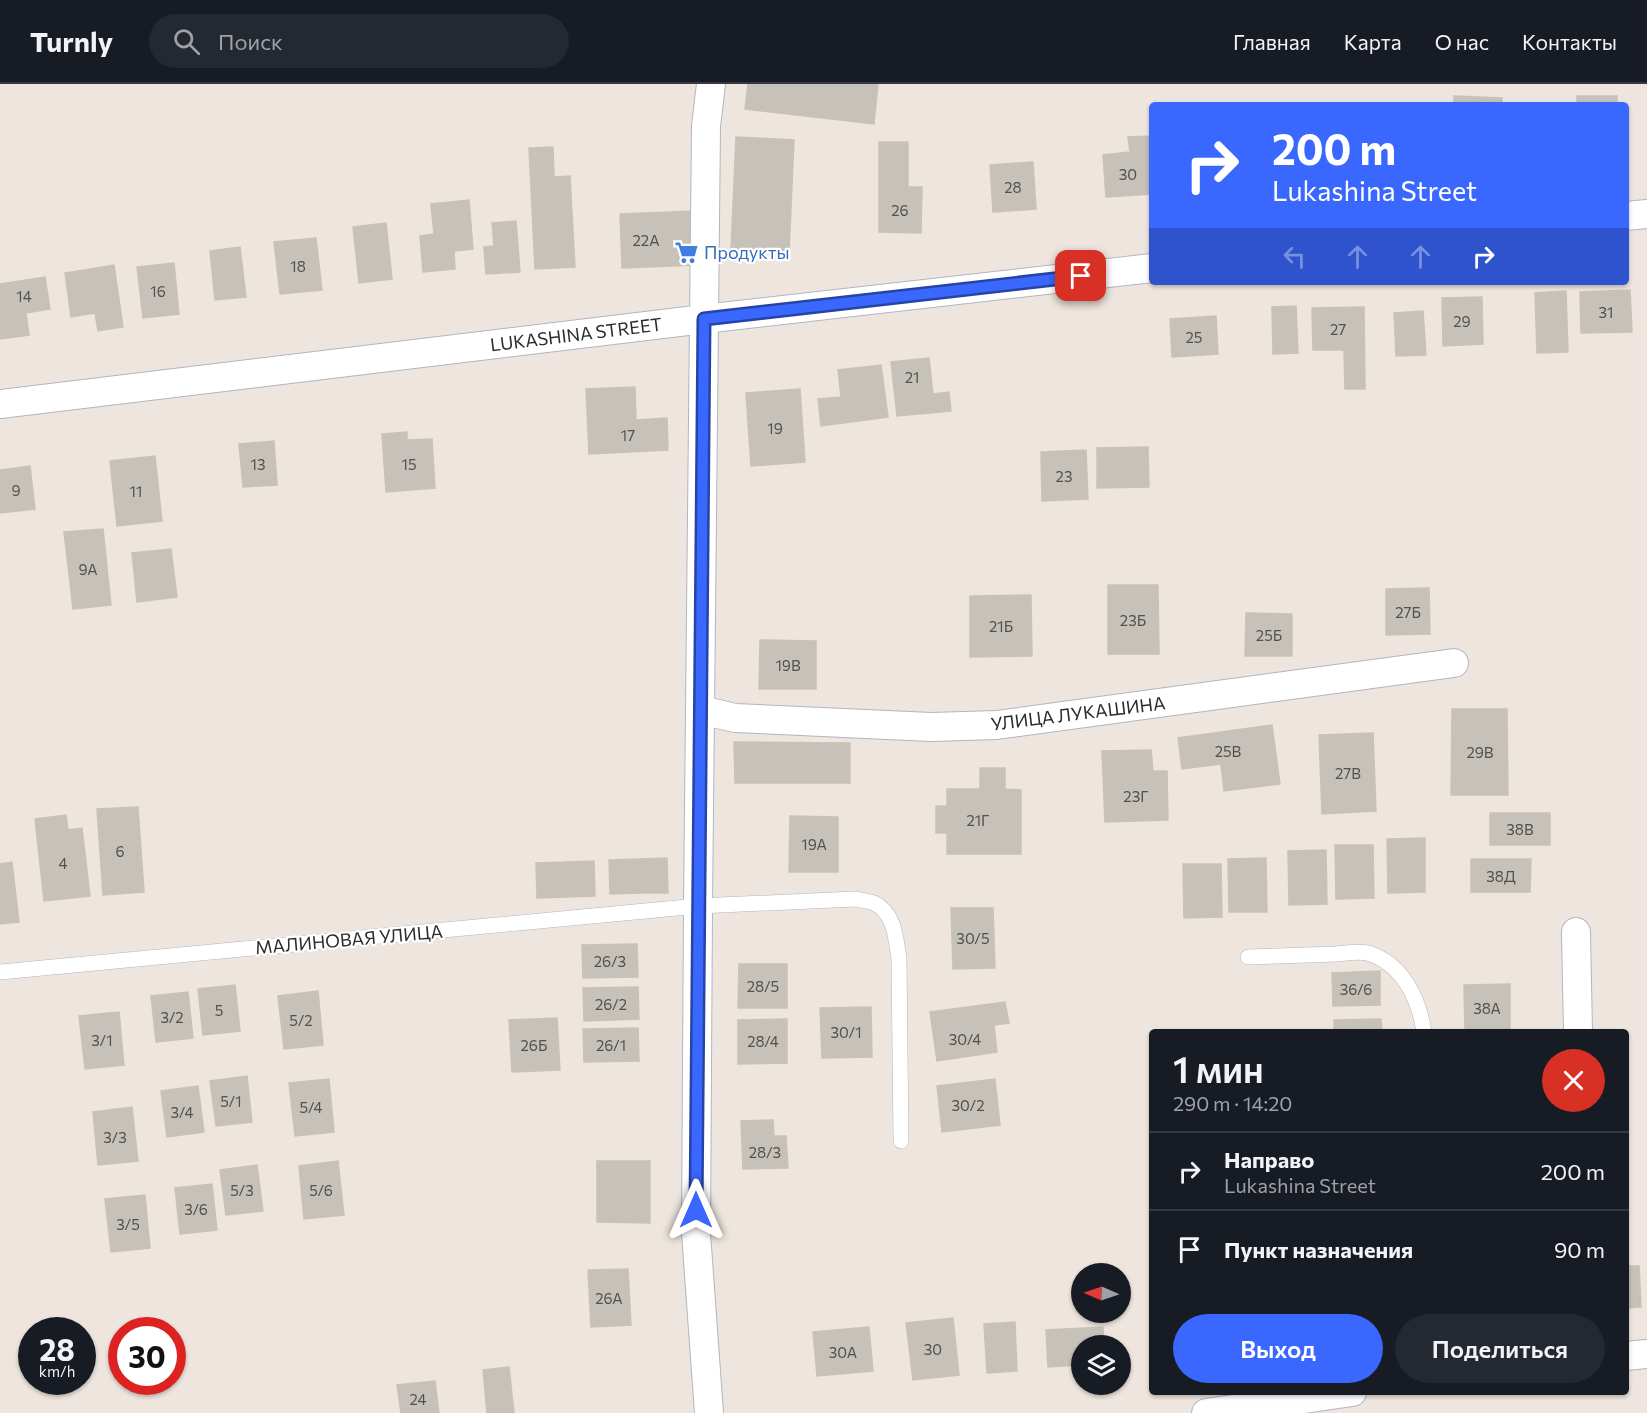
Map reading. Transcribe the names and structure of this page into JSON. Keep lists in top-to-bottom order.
{
  "streets": {
    "street": ["LUKASHINA STREET", "УЛИЦА ЛУКАШИНА"],
    "lane": ["МАЛИНОВАЯ УЛИЦА"]
  },
  "places": {
    "supermarket": ["Продукты"]
  },
  "house_numbers": [
    "30",
    "28",
    "26",
    "22А",
    "18",
    "16",
    "14",
    "31",
    "29",
    "27",
    "25",
    "21",
    "19",
    "17",
    "13",
    "15",
    "23",
    "9",
    "11",
    "9А",
    "27Б",
    "23Б",
    "21Б",
    "25Б",
    "19В",
    "25В",
    "29В",
    "27В",
    "23Г",
    "21Г",
    "38В",
    "19А",
    "6",
    "4",
    "38Д",
    "30/5",
    "26/3",
    "28/5",
    "36/6",
    "26/2",
    "38А",
    "5",
    "3/2",
    "5/2",
    "30/1",
    "30/4",
    "3/1",
    "28/4",
    "26Б",
    "26/1",
    "5/1",
    "30/2",
    "5/4",
    "3/4",
    "3/3",
    "28/3",
    "5/3",
    "5/6",
    "3/6",
    "3/5",
    "26А",
    "30",
    "30А",
    "24"
  ],
  "north": "left",
  "page": {
    "header": "Turnly",
    "search": "Поиск",
    "nav": [
      "Главная",
      "Карта",
      "О нас",
      "Контакты"
    ],
    "turn": ["200 m", "Lukashina Street"],
    "heading": ["1 мин", "290 m · 14:20"],
    "list": [
      {
        "name": "Направо",
        "note": "Lukashina Street",
        "value": "200 m"
      },
      {
        "name": "Пункт назначения",
        "value": "90 m"
      }
    ],
    "buttons": ["Выход", "Поделиться"],
    "speed": "28 km/h",
    "limit": "30"
  }
}
